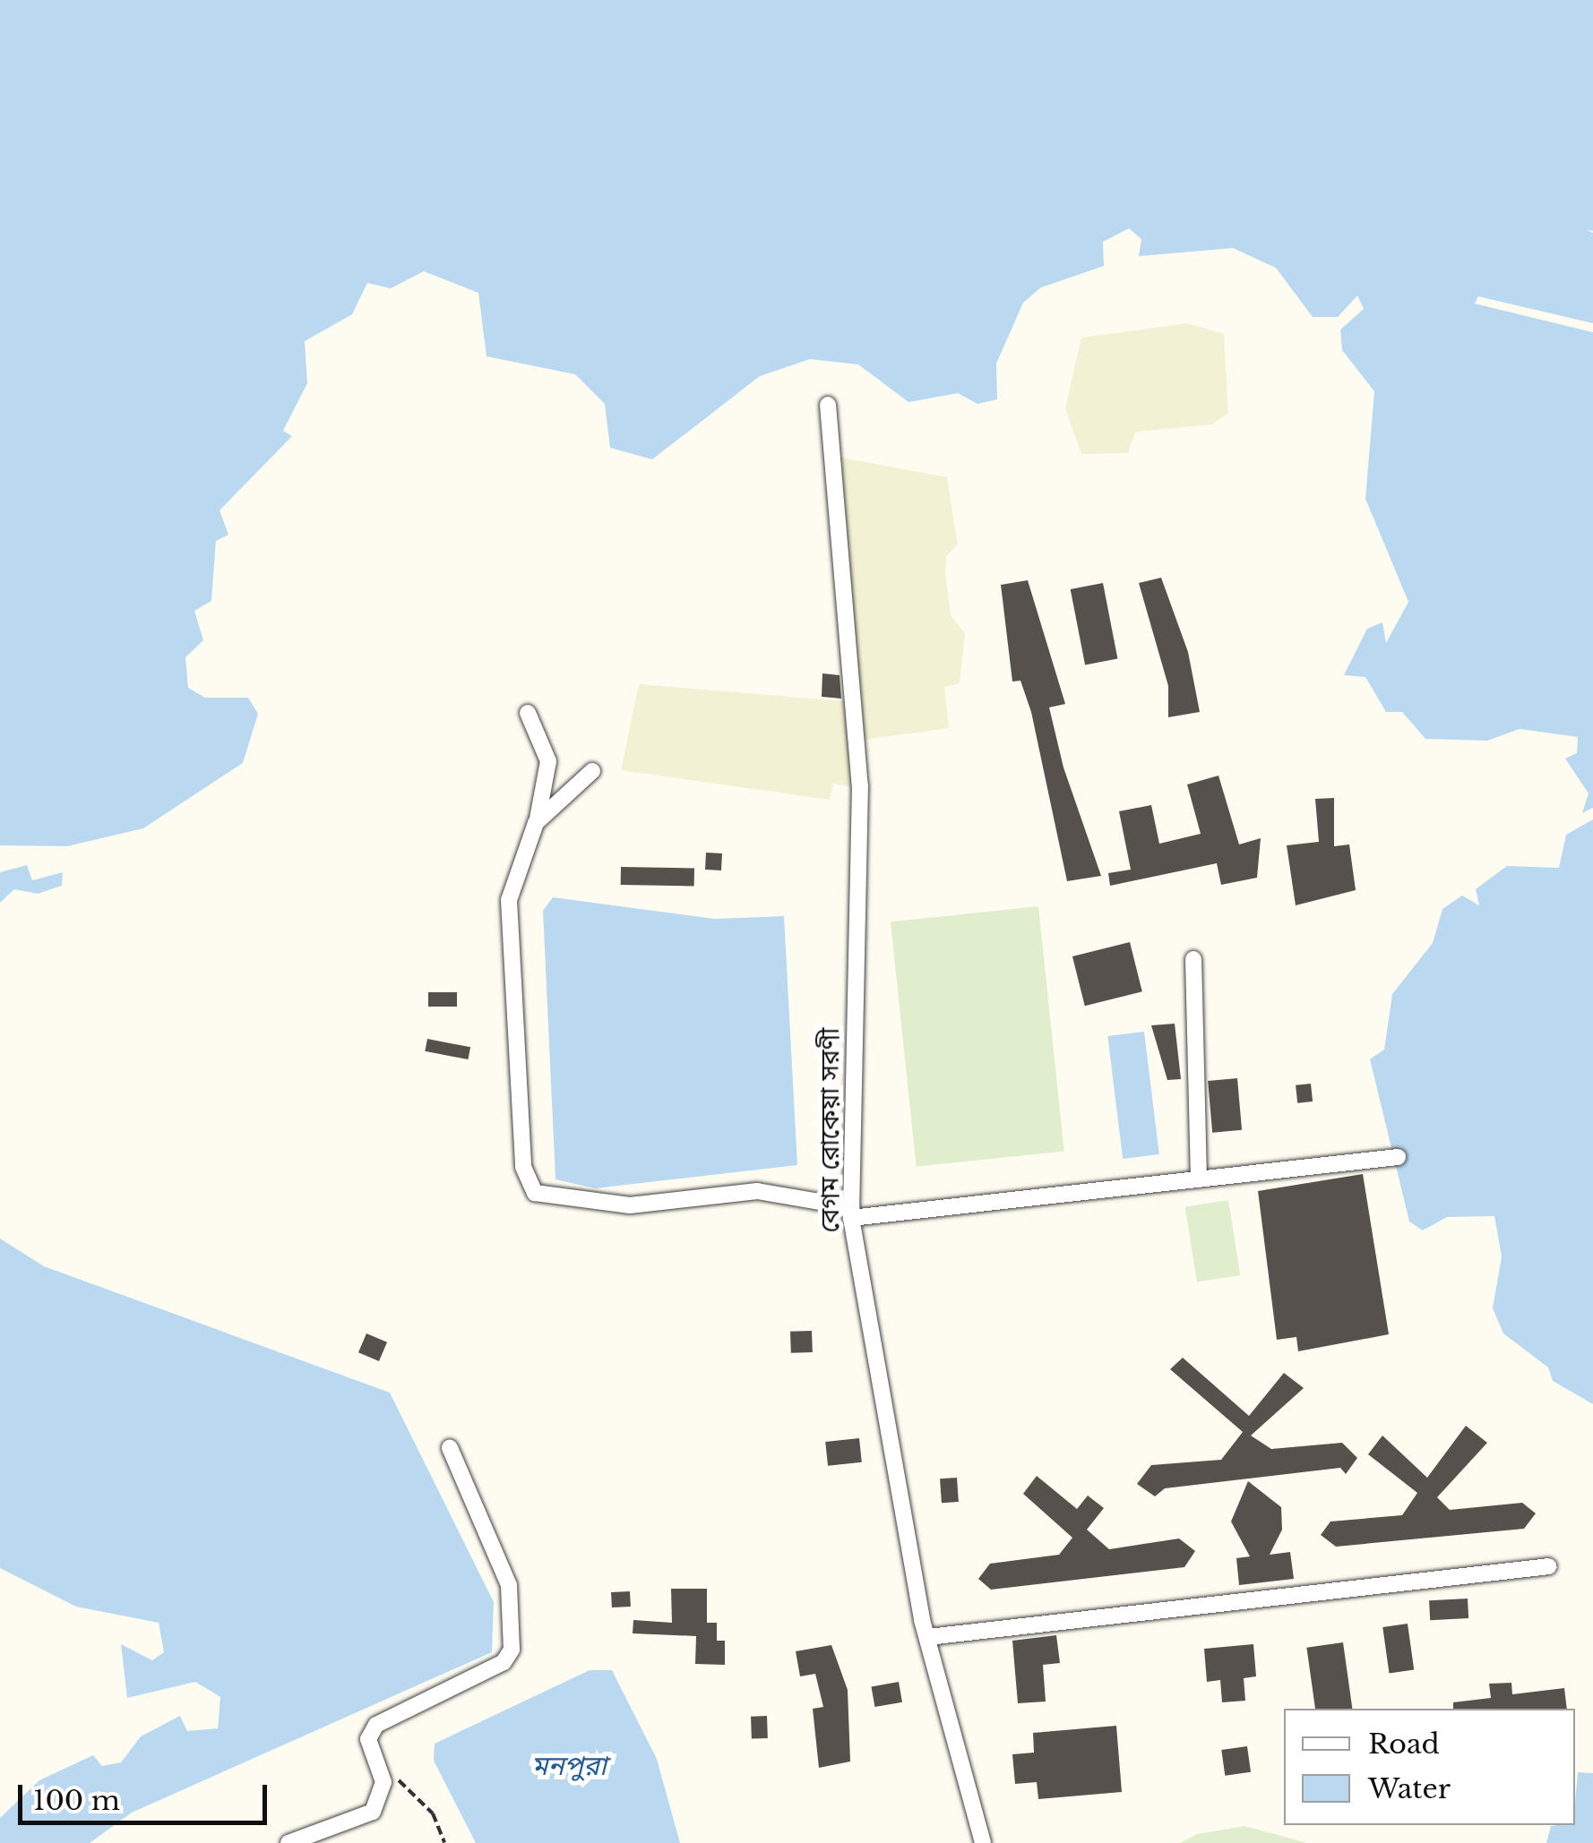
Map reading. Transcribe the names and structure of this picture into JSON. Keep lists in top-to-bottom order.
{
  "streets": {
    "street": ["বেগম রোকেয়া সরণী"]
  },
  "water": ["মনপুরা"],
  "legend": ["Road", "Water"],
  "scale_bar": "100 m"
}
